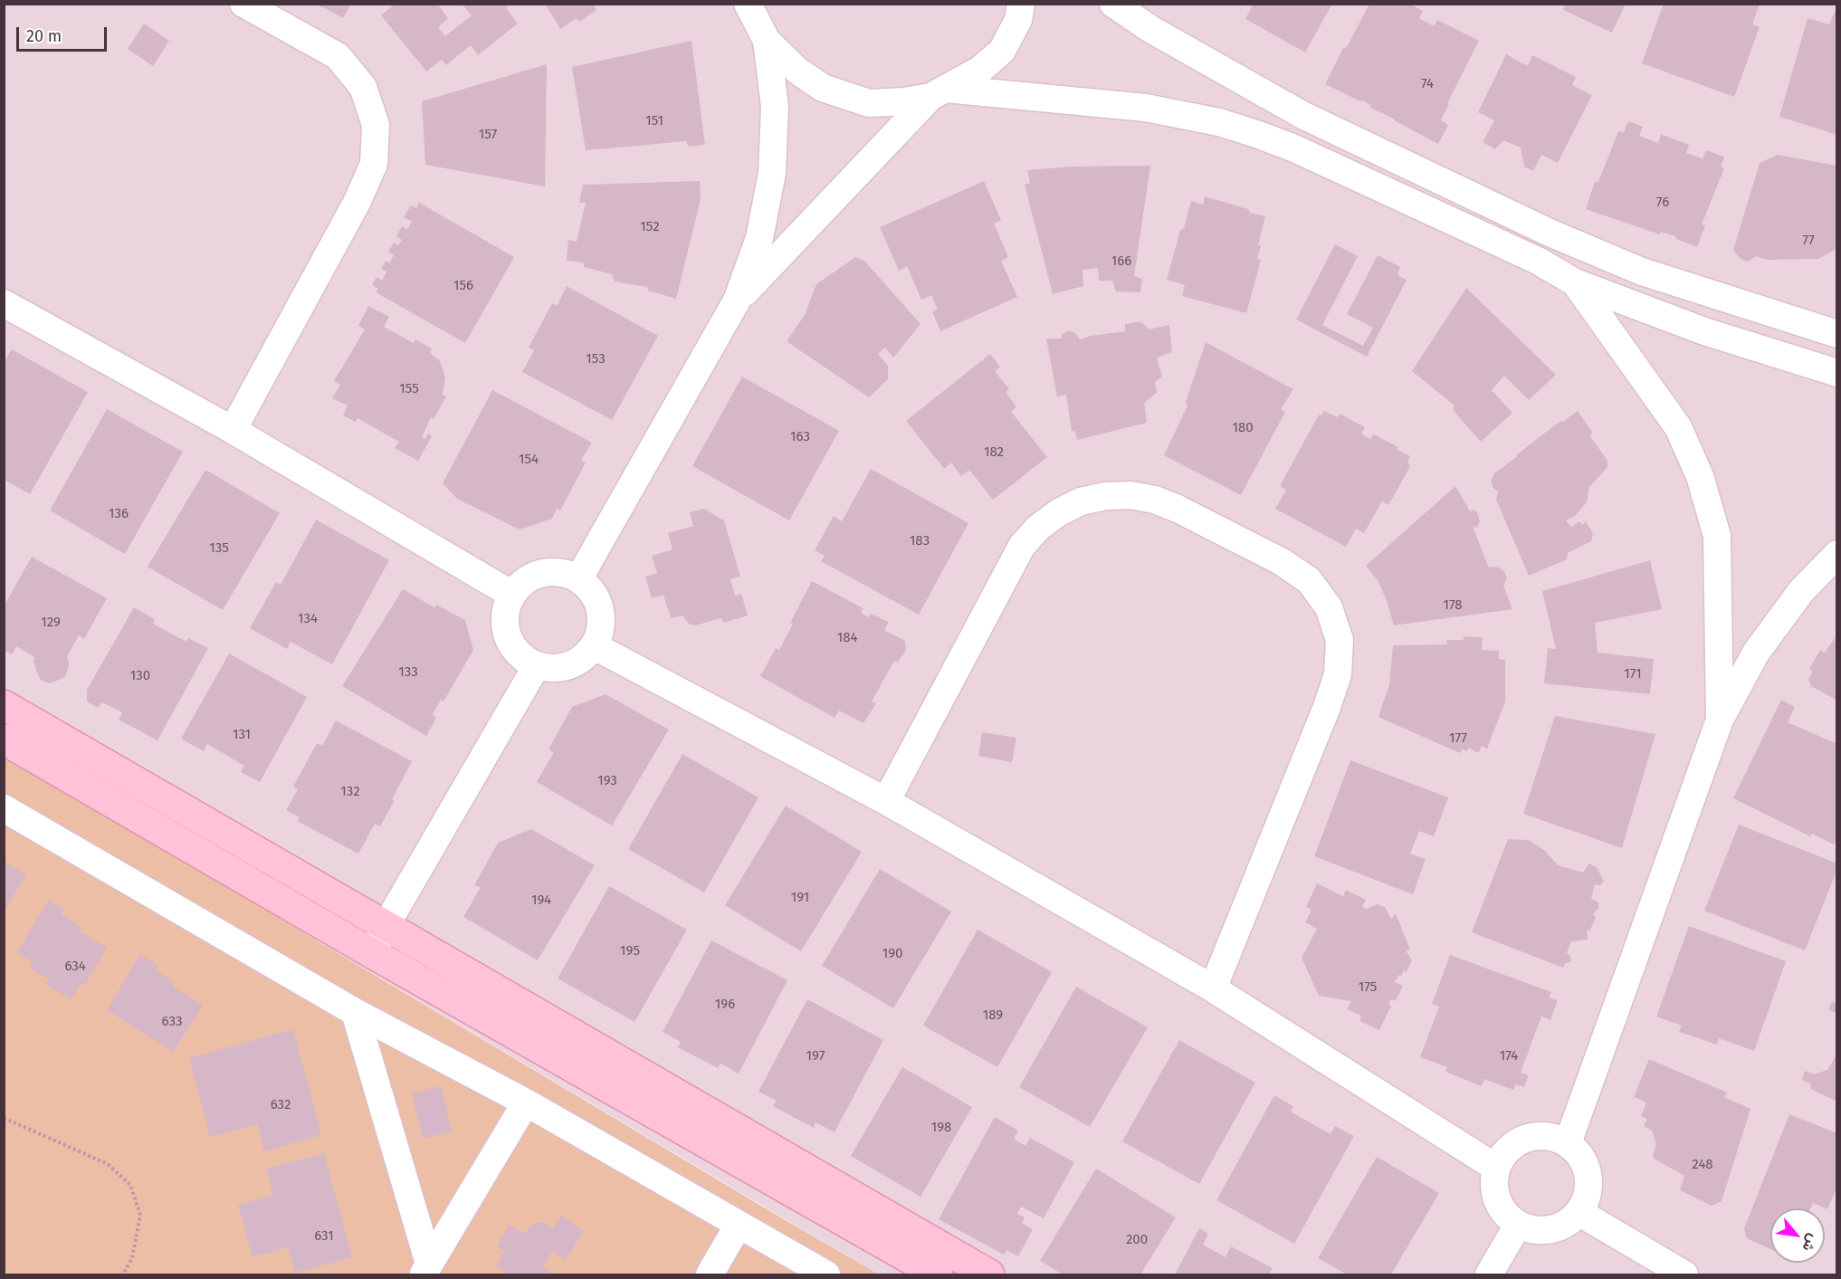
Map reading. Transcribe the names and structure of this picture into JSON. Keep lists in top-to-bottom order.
{
  "house_numbers": [
    "74",
    "151",
    "157",
    "76",
    "152",
    "77",
    "166",
    "156",
    "153",
    "155",
    "180",
    "163",
    "182",
    "154",
    "136",
    "183",
    "135",
    "178",
    "134",
    "129",
    "184",
    "133",
    "171",
    "130",
    "131",
    "177",
    "193",
    "132",
    "191",
    "194",
    "195",
    "190",
    "634",
    "175",
    "196",
    "189",
    "633",
    "197",
    "174",
    "632",
    "198",
    "248",
    "631",
    "200"
  ],
  "scale_bar": "20 m",
  "north": "bottom right"
}
